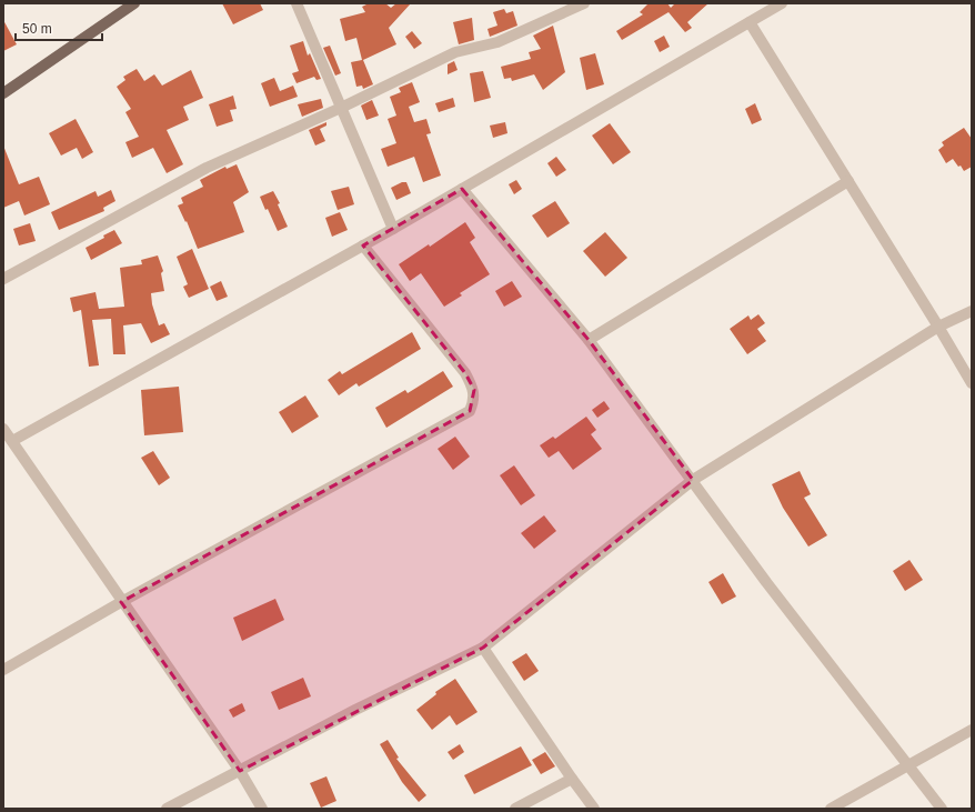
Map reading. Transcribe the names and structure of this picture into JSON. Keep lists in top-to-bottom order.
{
  "scale_bar": "50 m"
}
